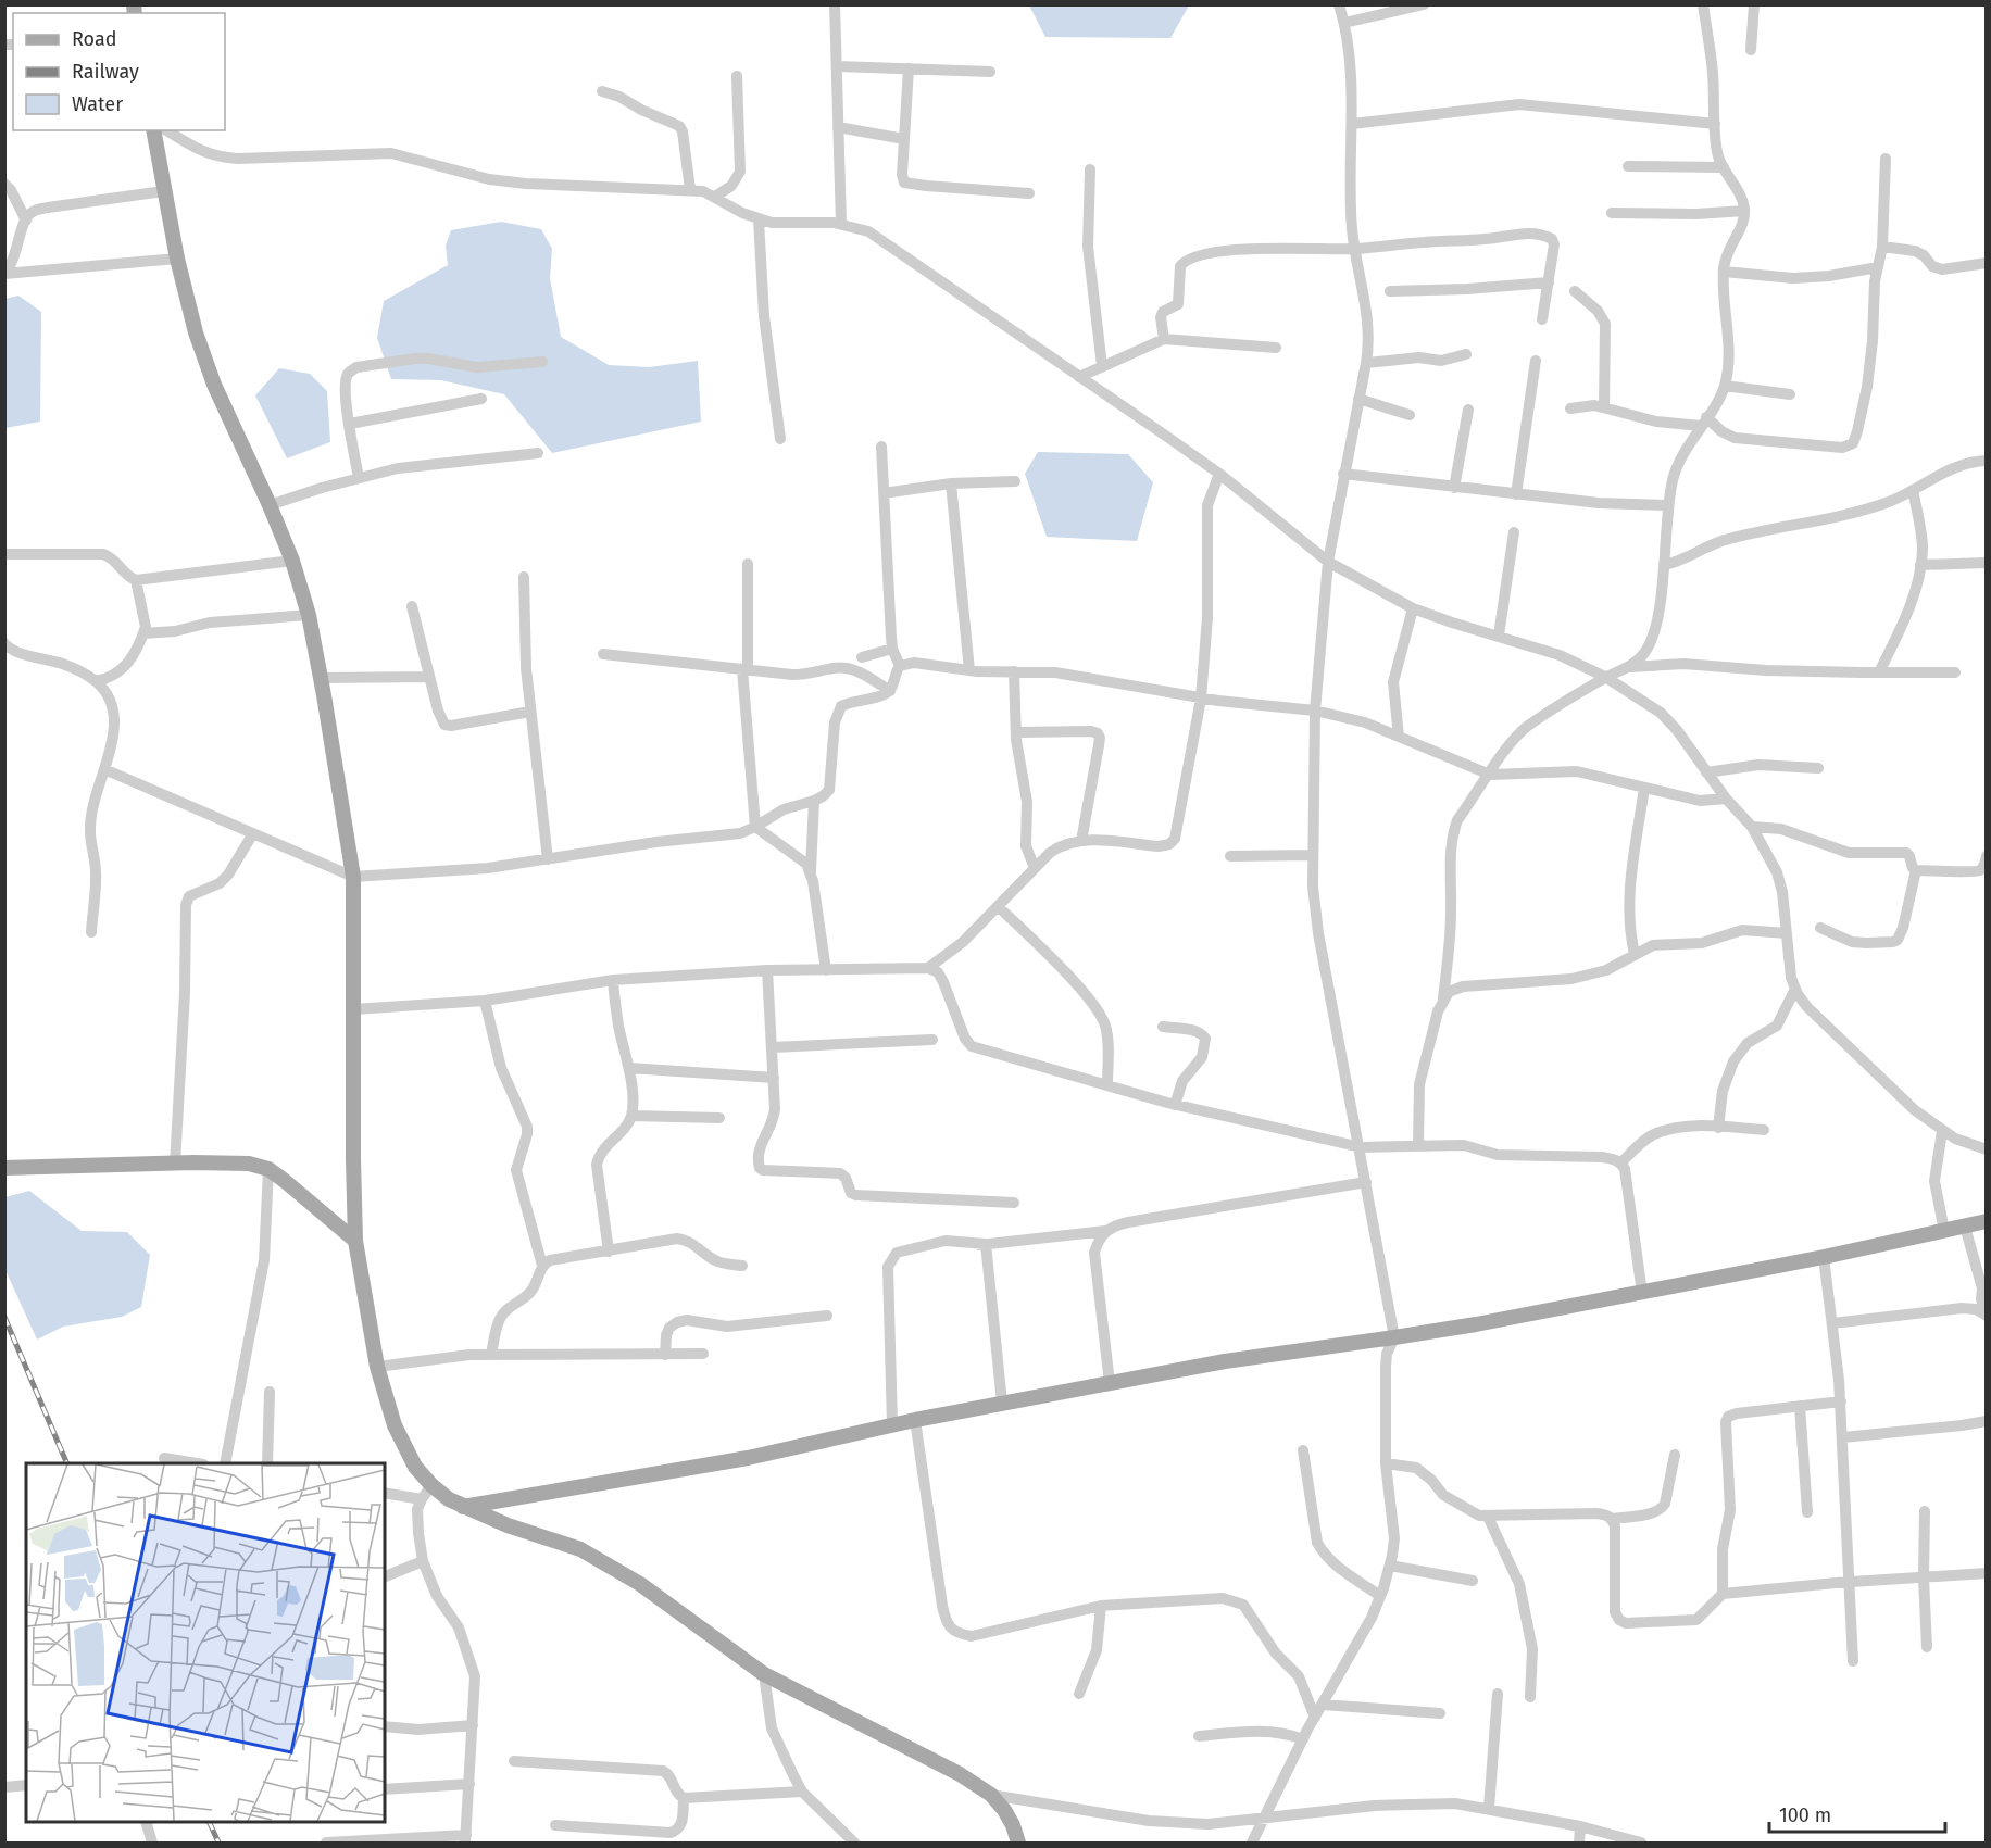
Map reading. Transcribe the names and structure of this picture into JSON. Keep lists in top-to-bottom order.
{
  "legend": ["Road", "Railway", "Water"],
  "scale_bar": "100 m"
}
